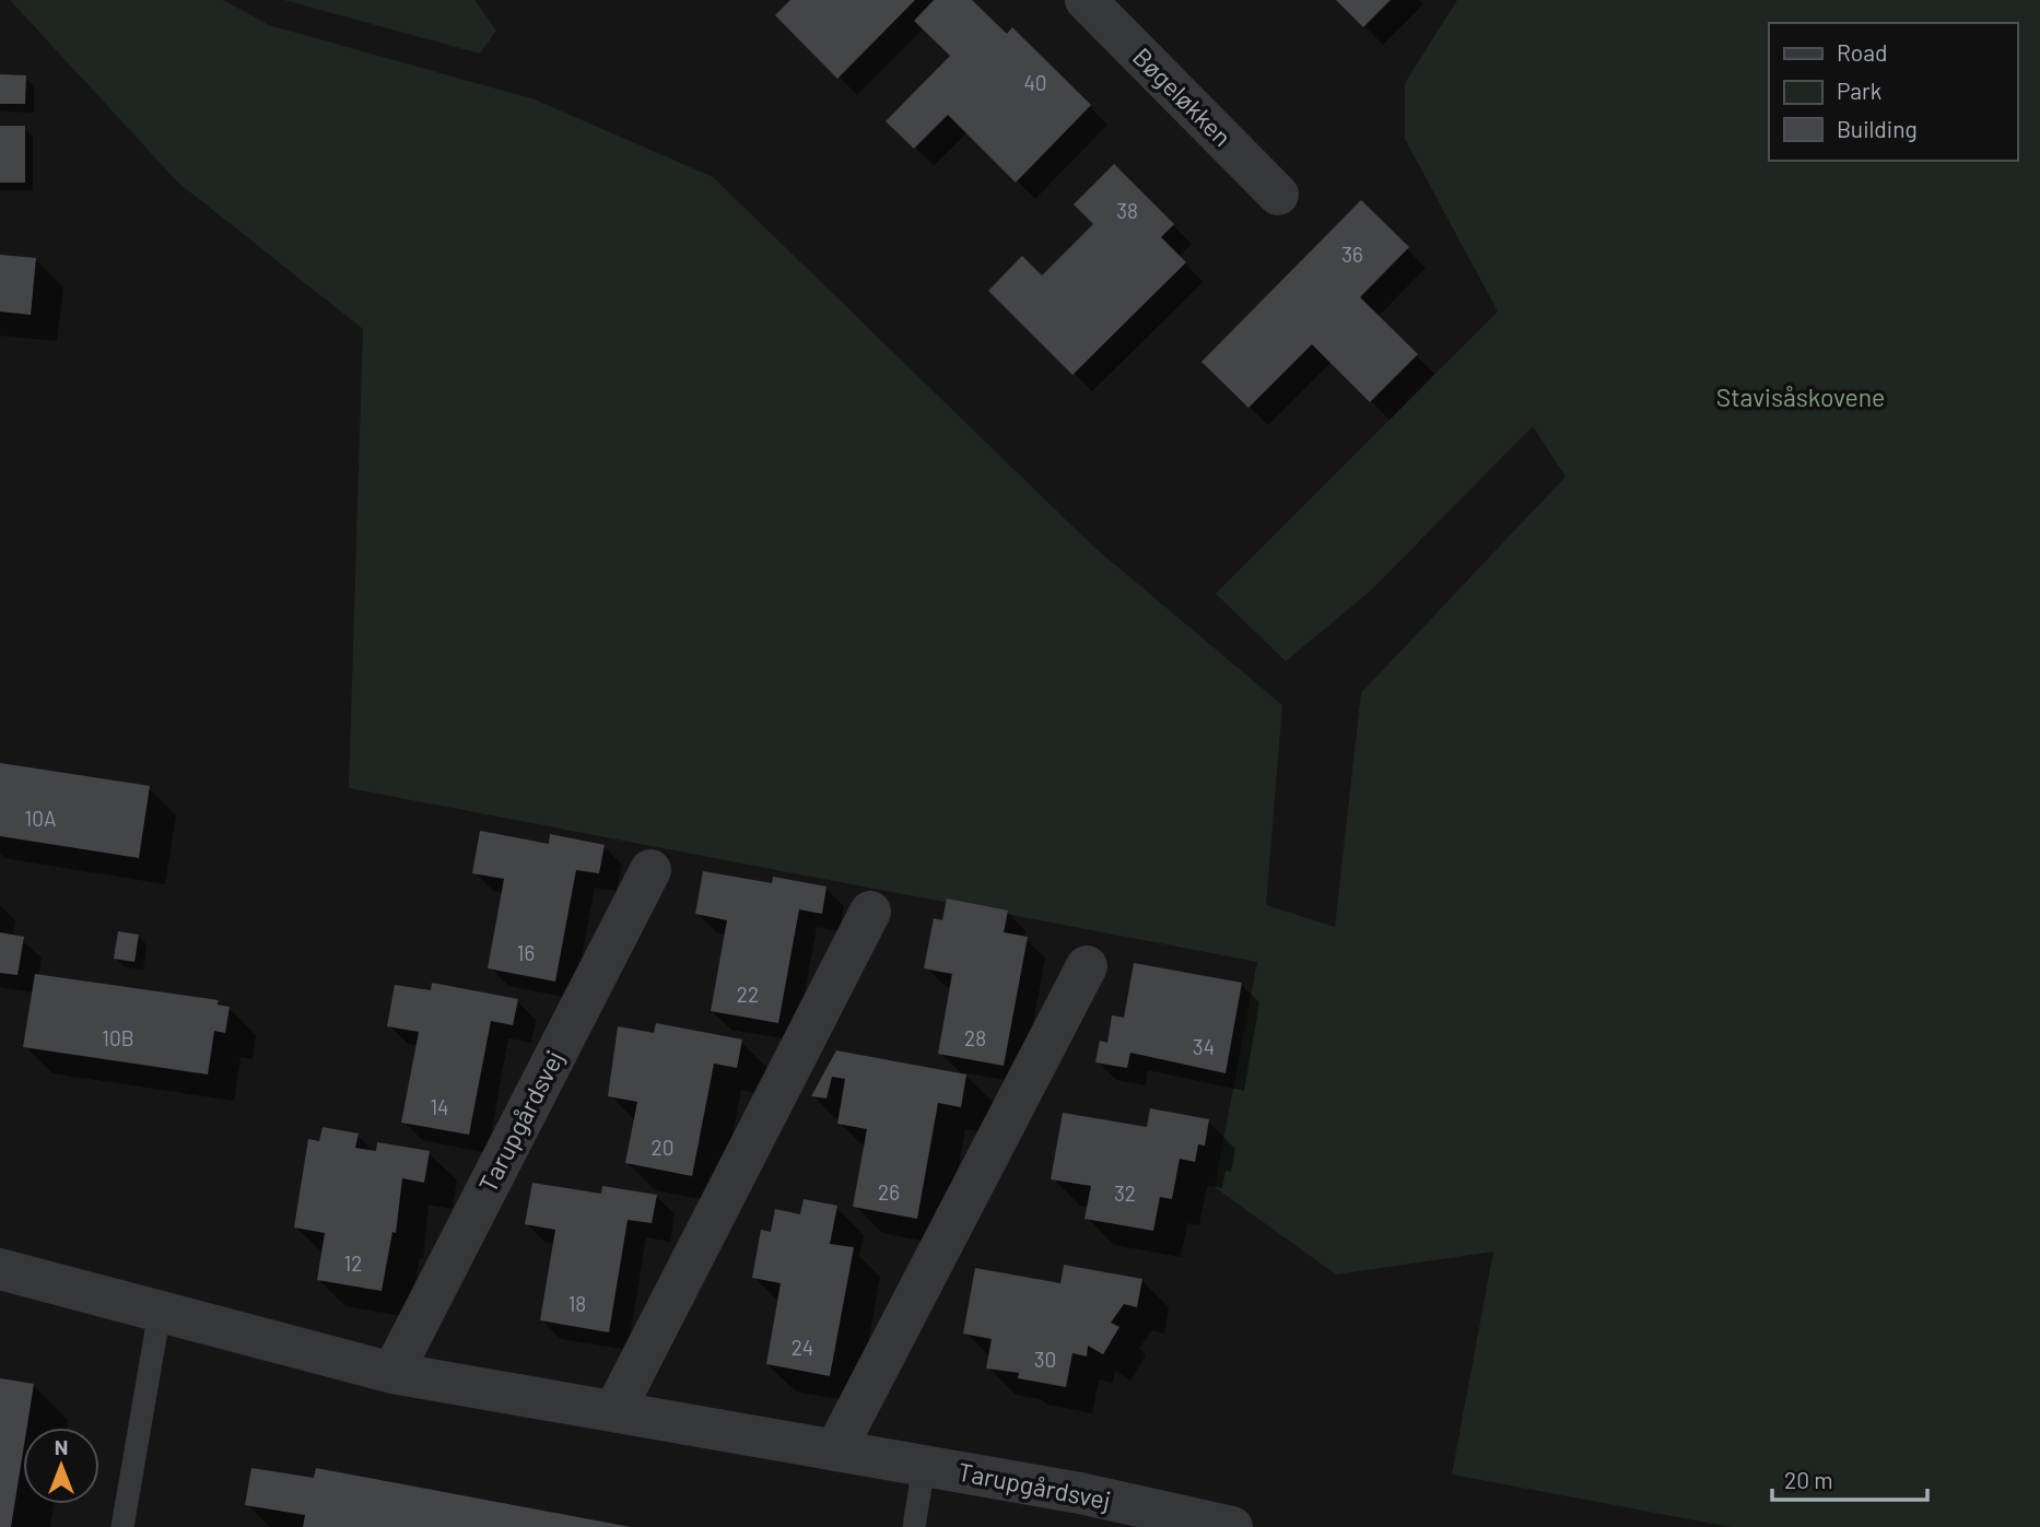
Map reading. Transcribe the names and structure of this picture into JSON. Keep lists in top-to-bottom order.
{
  "streets": {
    "street": ["Bøgeløkken", "Tarupgårdsvej"]
  },
  "parks": ["Stavisåskovene"],
  "house_numbers": [
    "40",
    "38",
    "36",
    "10A",
    "16",
    "22",
    "10B",
    "28",
    "34",
    "14",
    "20",
    "26",
    "32",
    "12",
    "18",
    "24",
    "30"
  ],
  "legend": ["Road", "Park", "Building"],
  "scale_bar": "20 m",
  "north": "top"
}
